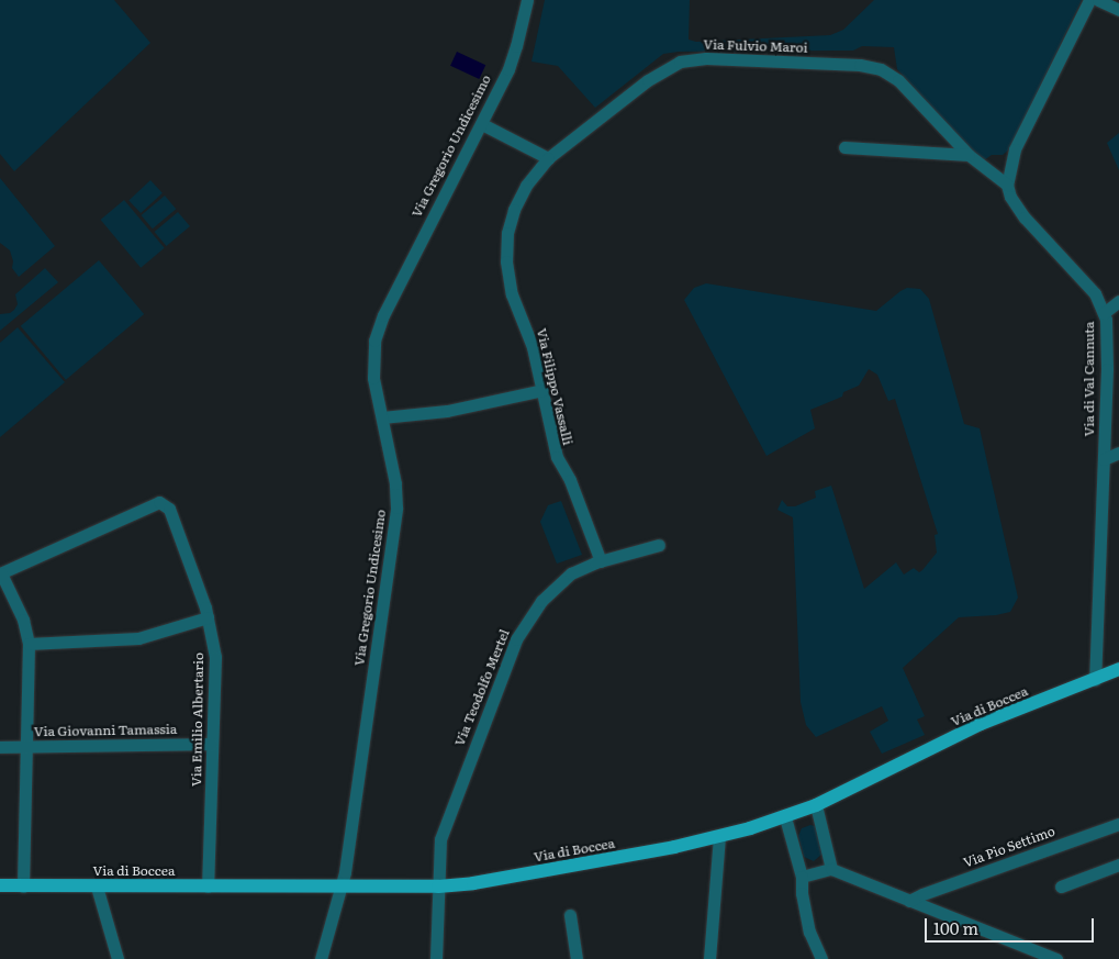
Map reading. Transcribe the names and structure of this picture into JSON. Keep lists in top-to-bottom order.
{
  "streets": {
    "main road": ["Via di Boccea"],
    "street": [
      "Via Fulvio Maroi",
      "Via Gregorio Undicesimo",
      "Via di Val Cannuta",
      "Via Filippo Vassalli",
      "Via Teodolfo Mertel",
      "Via Emilio Albertario",
      "Via Giovanni Tamassia",
      "Via Pio Settimo"
    ]
  },
  "crossings": [
    ["Via Fulvio Maroi", "Via di Val Cannuta"],
    ["Via Fulvio Maroi", "Via Filippo Vassalli"],
    ["Via Gregorio Undicesimo", "Via di Boccea"],
    ["Via di Val Cannuta", "Via di Boccea"],
    ["Via Filippo Vassalli", "Via Teodolfo Mertel"],
    ["Via Teodolfo Mertel", "Via di Boccea"],
    ["Via di Boccea", "Via Emilio Albertario"],
    ["Via Emilio Albertario", "Via Giovanni Tamassia"]
  ],
  "scale_bar": "100 m"
}
